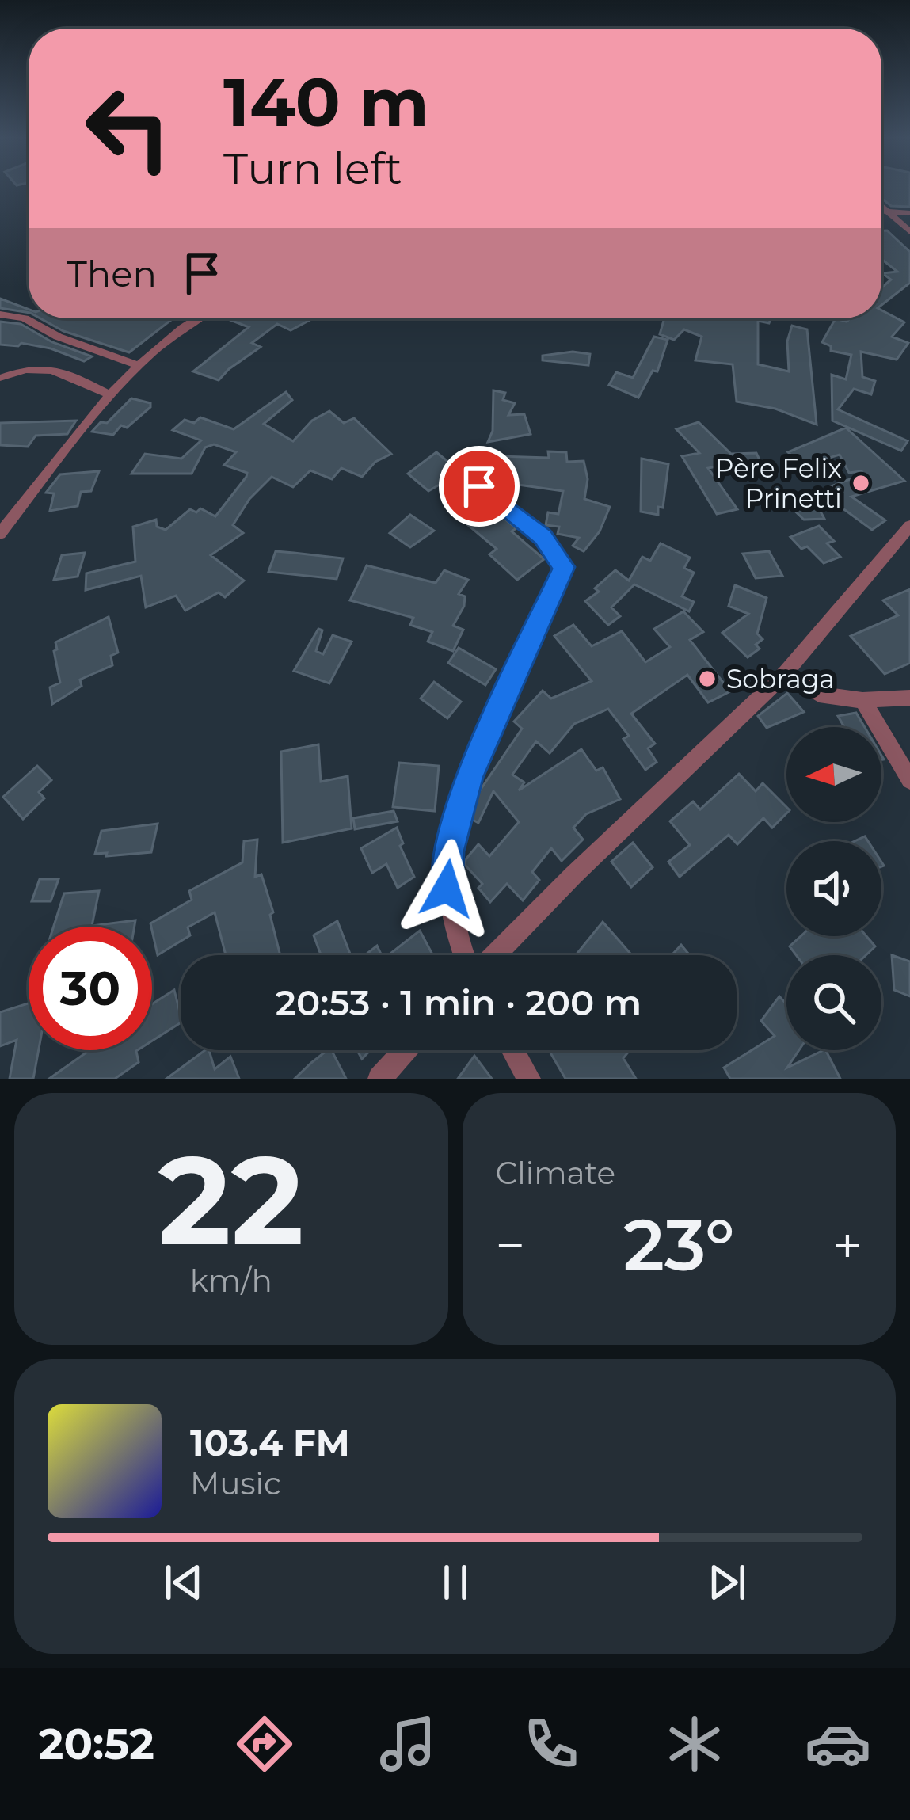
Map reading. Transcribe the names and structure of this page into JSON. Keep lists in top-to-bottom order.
{
  "places": ["Père Felix Prinetti", "Sobraga"],
  "north": "left",
  "page": {
    "turn": ["140 m", "Turn left"],
    "then": "Then",
    "limit": "30",
    "trip": "20:53 · 1 min · 200 m",
    "tile": [
      ["22", "km/h"],
      "Climate"
    ],
    "heat": ["−", "23°", "+"],
    "song": ["103.4 FM", "Music"],
    "tabs": "20:52"
  }
}
